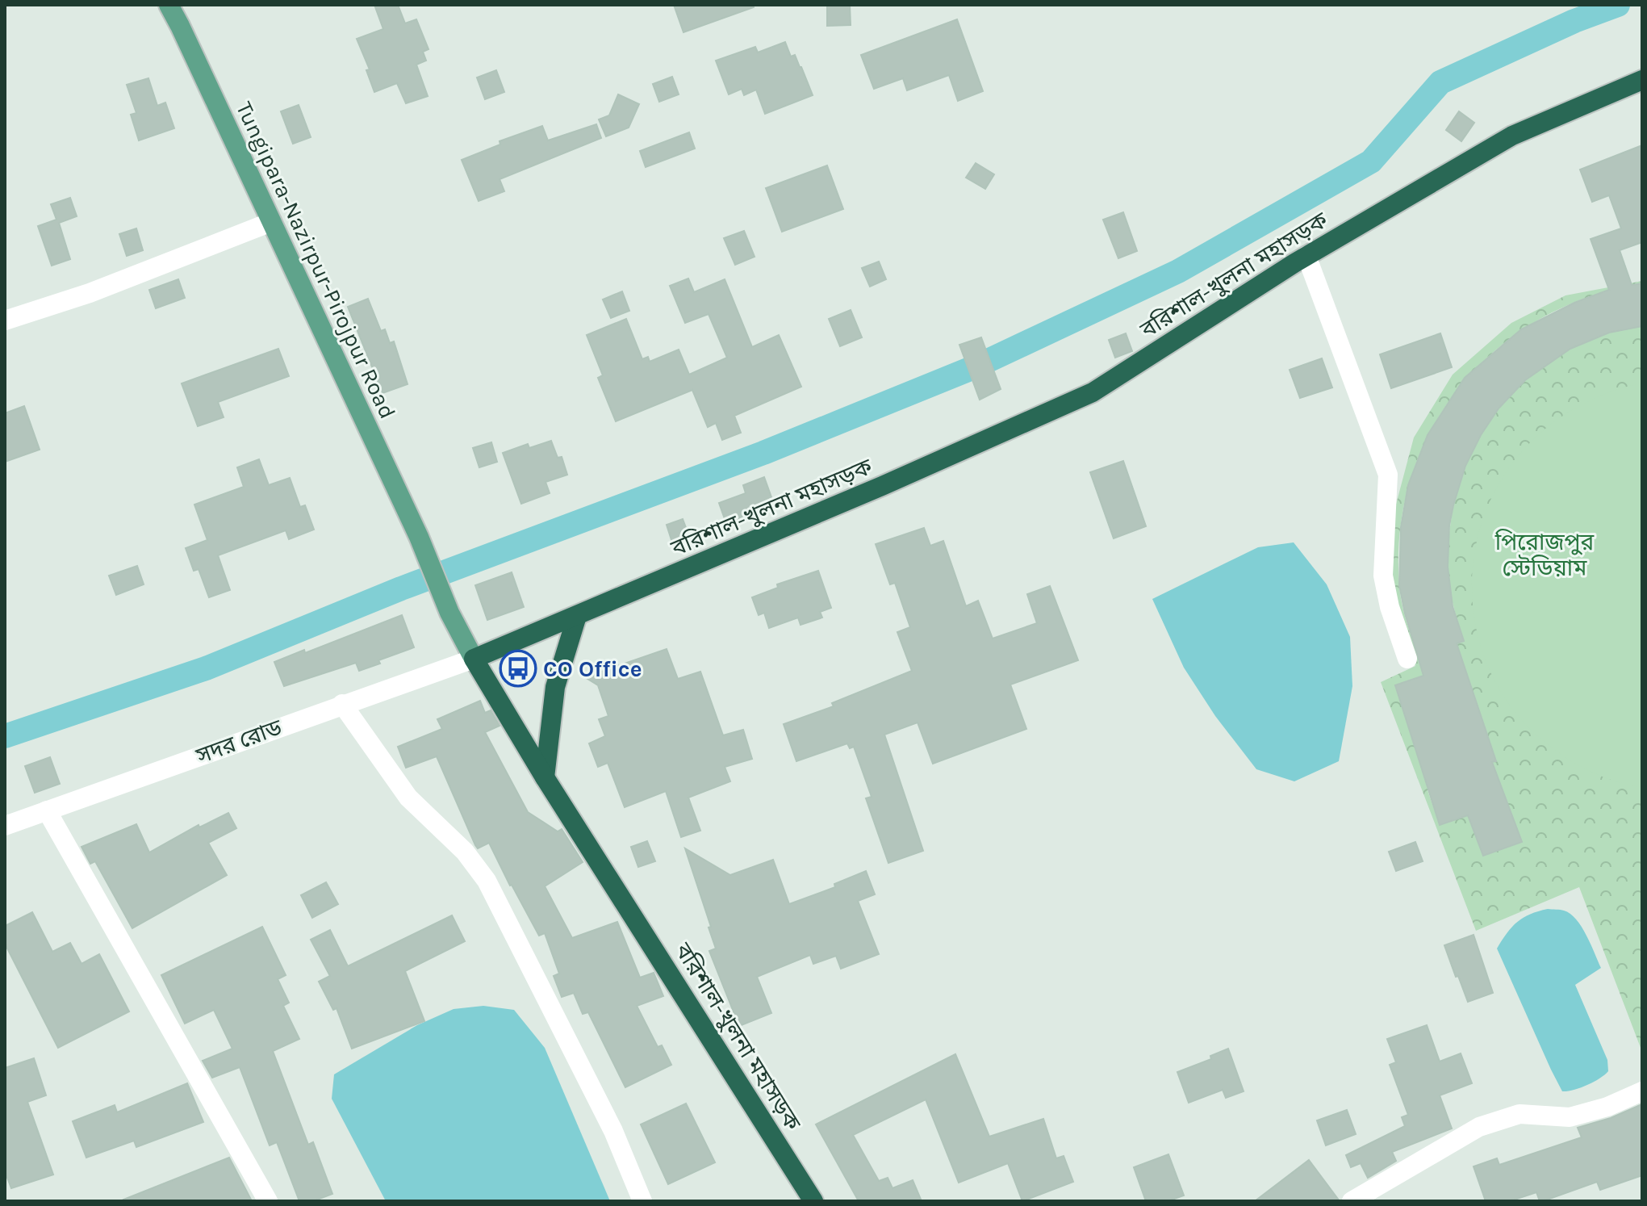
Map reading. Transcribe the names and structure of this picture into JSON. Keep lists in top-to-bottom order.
{
  "streets": {
    "highway": ["বরিশাল-খুলনা মহাসড়ক"],
    "main road": ["Tungipara-Nazirpur-Pirojpur Road"],
    "street": ["সদর রোড"]
  },
  "crossings": [
    ["Tungipara-Nazirpur-Pirojpur Road", "বরিশাল-খুলনা মহাসড়ক"],
    ["Tungipara-Nazirpur-Pirojpur Road", "সদর রোড"],
    ["বরিশাল-খুলনা মহাসড়ক", "সদর রোড"]
  ],
  "parks": ["পিরোজপুর স্টেডিয়াম"],
  "places": {
    "bus stop": ["CO Office"]
  }
}
